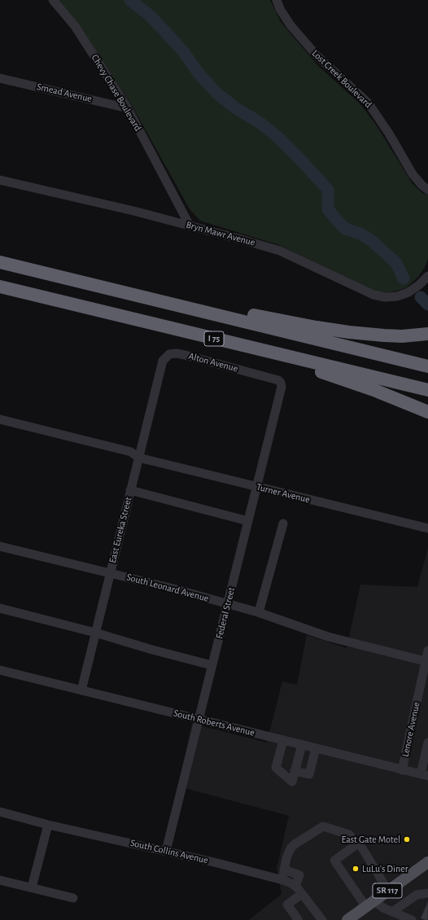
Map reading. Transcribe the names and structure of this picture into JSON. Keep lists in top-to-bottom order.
{
  "streets": {
    "highway": ["I 75"],
    "main road": ["SR 117"],
    "street": [
      "Lost Creek Boulevard",
      "Smead Avenue",
      "Chevy Chase Boulevard",
      "Bryn Mawr Avenue",
      "Alton Avenue",
      "Turner Avenue",
      "East Eureka Street",
      "South Leonard Avenue",
      "Federal Street",
      "South Roberts Avenue",
      "Lenore Avenue",
      "South Collins Avenue"
    ]
  },
  "crossings": [
    ["Smead Avenue", "Chevy Chase Boulevard"],
    ["Chevy Chase Boulevard", "Bryn Mawr Avenue"],
    ["Alton Avenue", "East Eureka Street"],
    ["Alton Avenue", "Federal Street"],
    ["Turner Avenue", "East Eureka Street"],
    ["Turner Avenue", "Federal Street"],
    ["East Eureka Street", "South Leonard Avenue"],
    ["East Eureka Street", "South Roberts Avenue"],
    ["South Leonard Avenue", "Federal Street"],
    ["South Leonard Avenue", "Lenore Avenue"],
    ["Federal Street", "South Roberts Avenue"],
    ["Federal Street", "South Collins Avenue"],
    ["South Roberts Avenue", "Lenore Avenue"]
  ],
  "places": ["East Gate Motel", "LuLu's Diner"]
}
